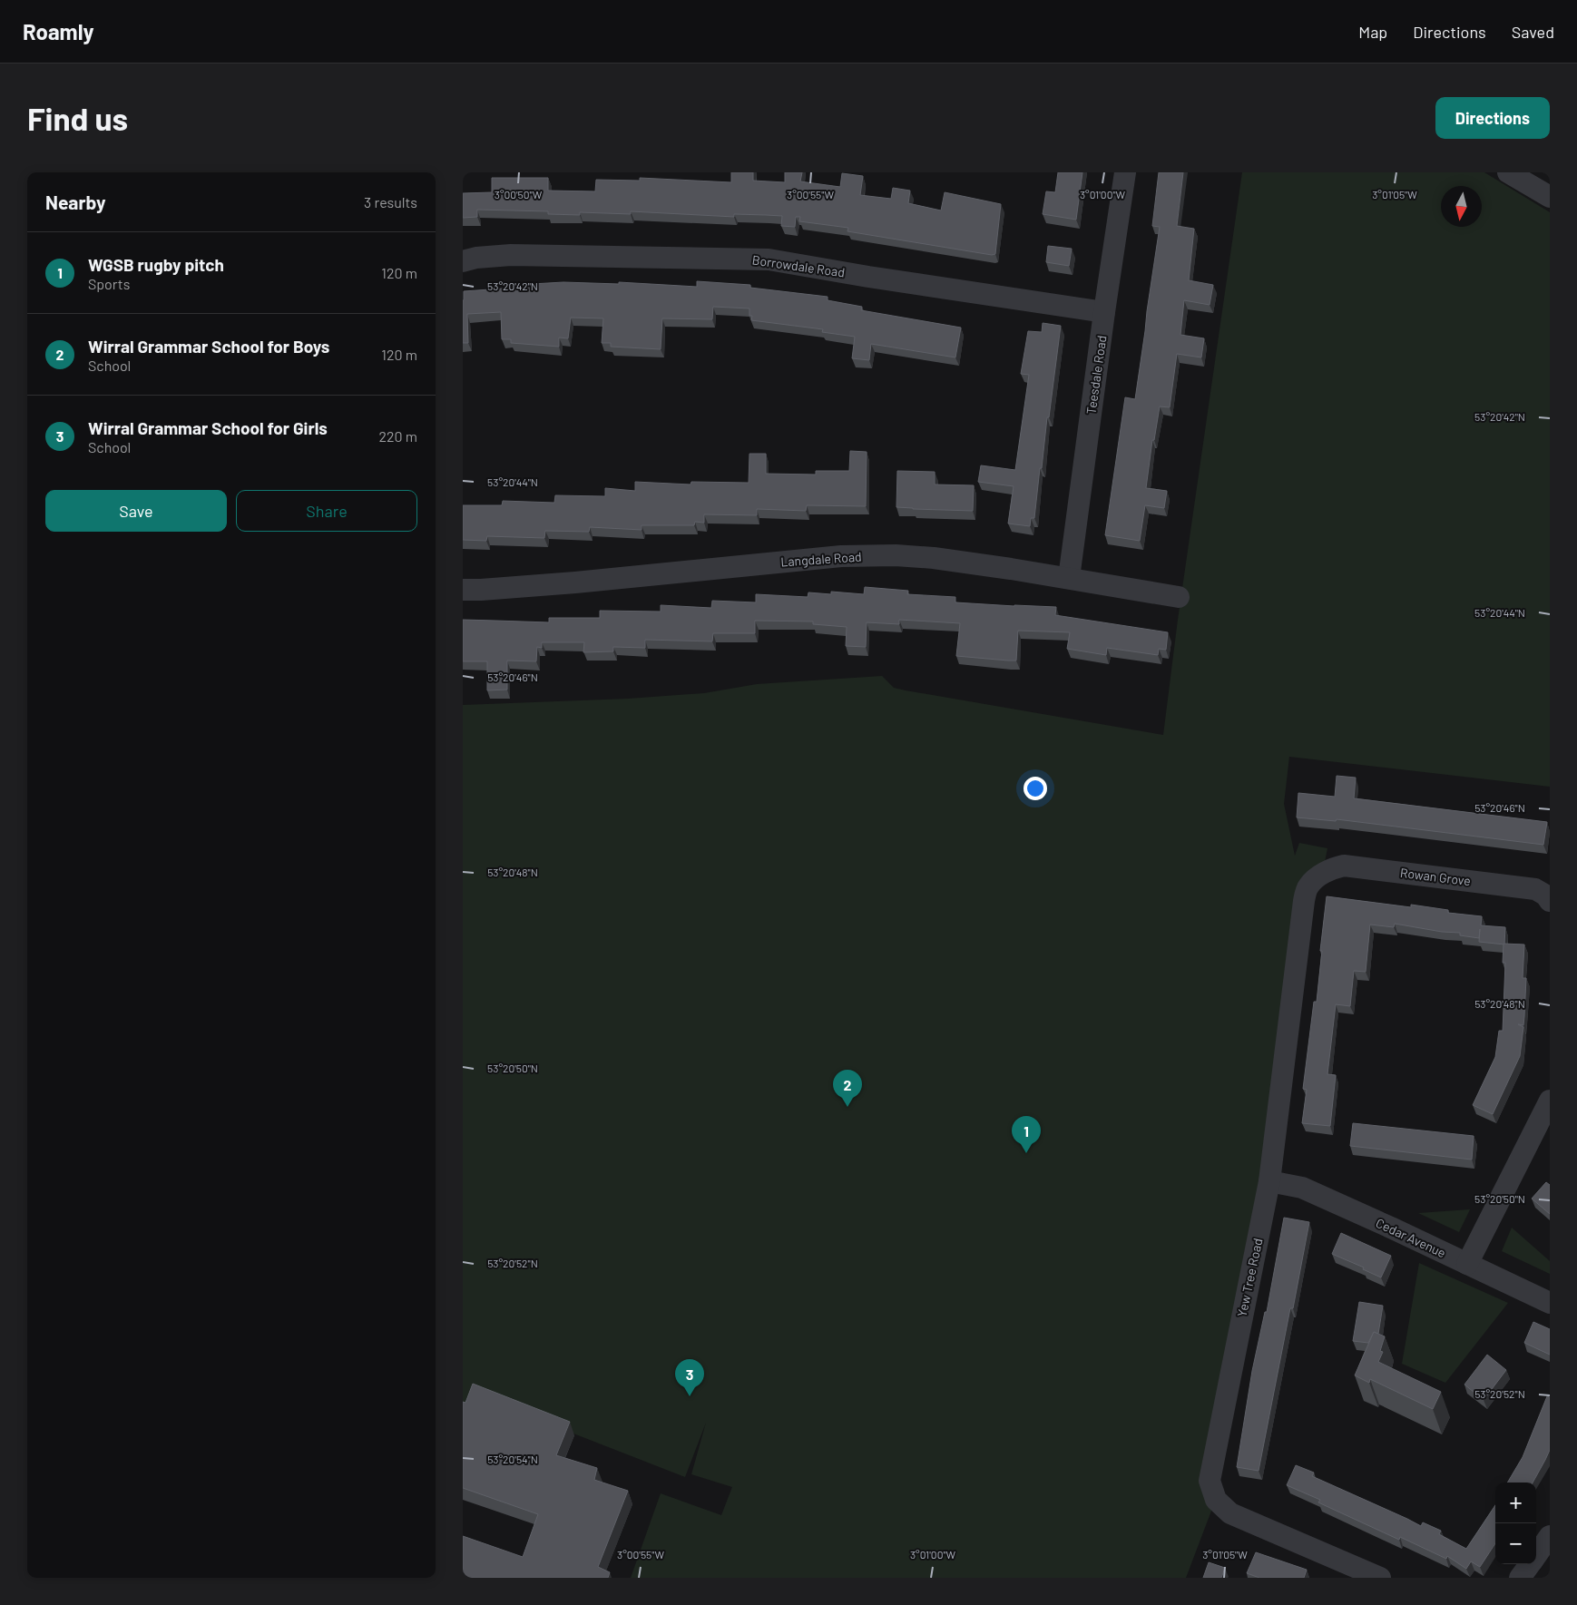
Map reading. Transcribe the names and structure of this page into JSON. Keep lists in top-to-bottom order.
{
  "streets": {
    "street": [
      "Borrowdale Road",
      "Teesdale Road",
      "Langdale Road",
      "Rowan Grove",
      "Cedar Avenue",
      "Yew Tree Road"
    ]
  },
  "crossings": [
    ["Borrowdale Road", "Teesdale Road"],
    ["Teesdale Road", "Langdale Road"],
    ["Rowan Grove", "Yew Tree Road"],
    ["Cedar Avenue", "Yew Tree Road"]
  ],
  "north": "bottom",
  "page": {
    "header": "Roamly",
    "nav": ["Map", "Directions", "Saved"],
    "buttons": [
      "Directions",
      ["Save", "Share"]
    ],
    "title": "Find us",
    "heading": ["Nearby", "3 results"],
    "list": [
      {
        "mark": "1",
        "name": "WGSB rugby pitch",
        "note": "Sports",
        "value": "120 m"
      },
      {
        "mark": "2",
        "name": "Wirral Grammar School for Boys",
        "note": "School",
        "value": "120 m"
      },
      {
        "mark": "3",
        "name": "Wirral Grammar School for Girls",
        "note": "School",
        "value": "220 m"
      }
    ],
    "pins": ["2", "1", "3"],
    "map_buttons": ["+", "−"]
  },
  "coordinates": [
    "3°00'50\"W",
    "3°00'55\"W",
    "3°01'00\"W",
    "3°01'05\"W",
    "53°20'42\"N",
    "53°20'44\"N",
    "53°20'46\"N",
    "53°20'48\"N",
    "53°20'50\"N",
    "53°20'52\"N",
    "53°20'54\"N"
  ]
}
